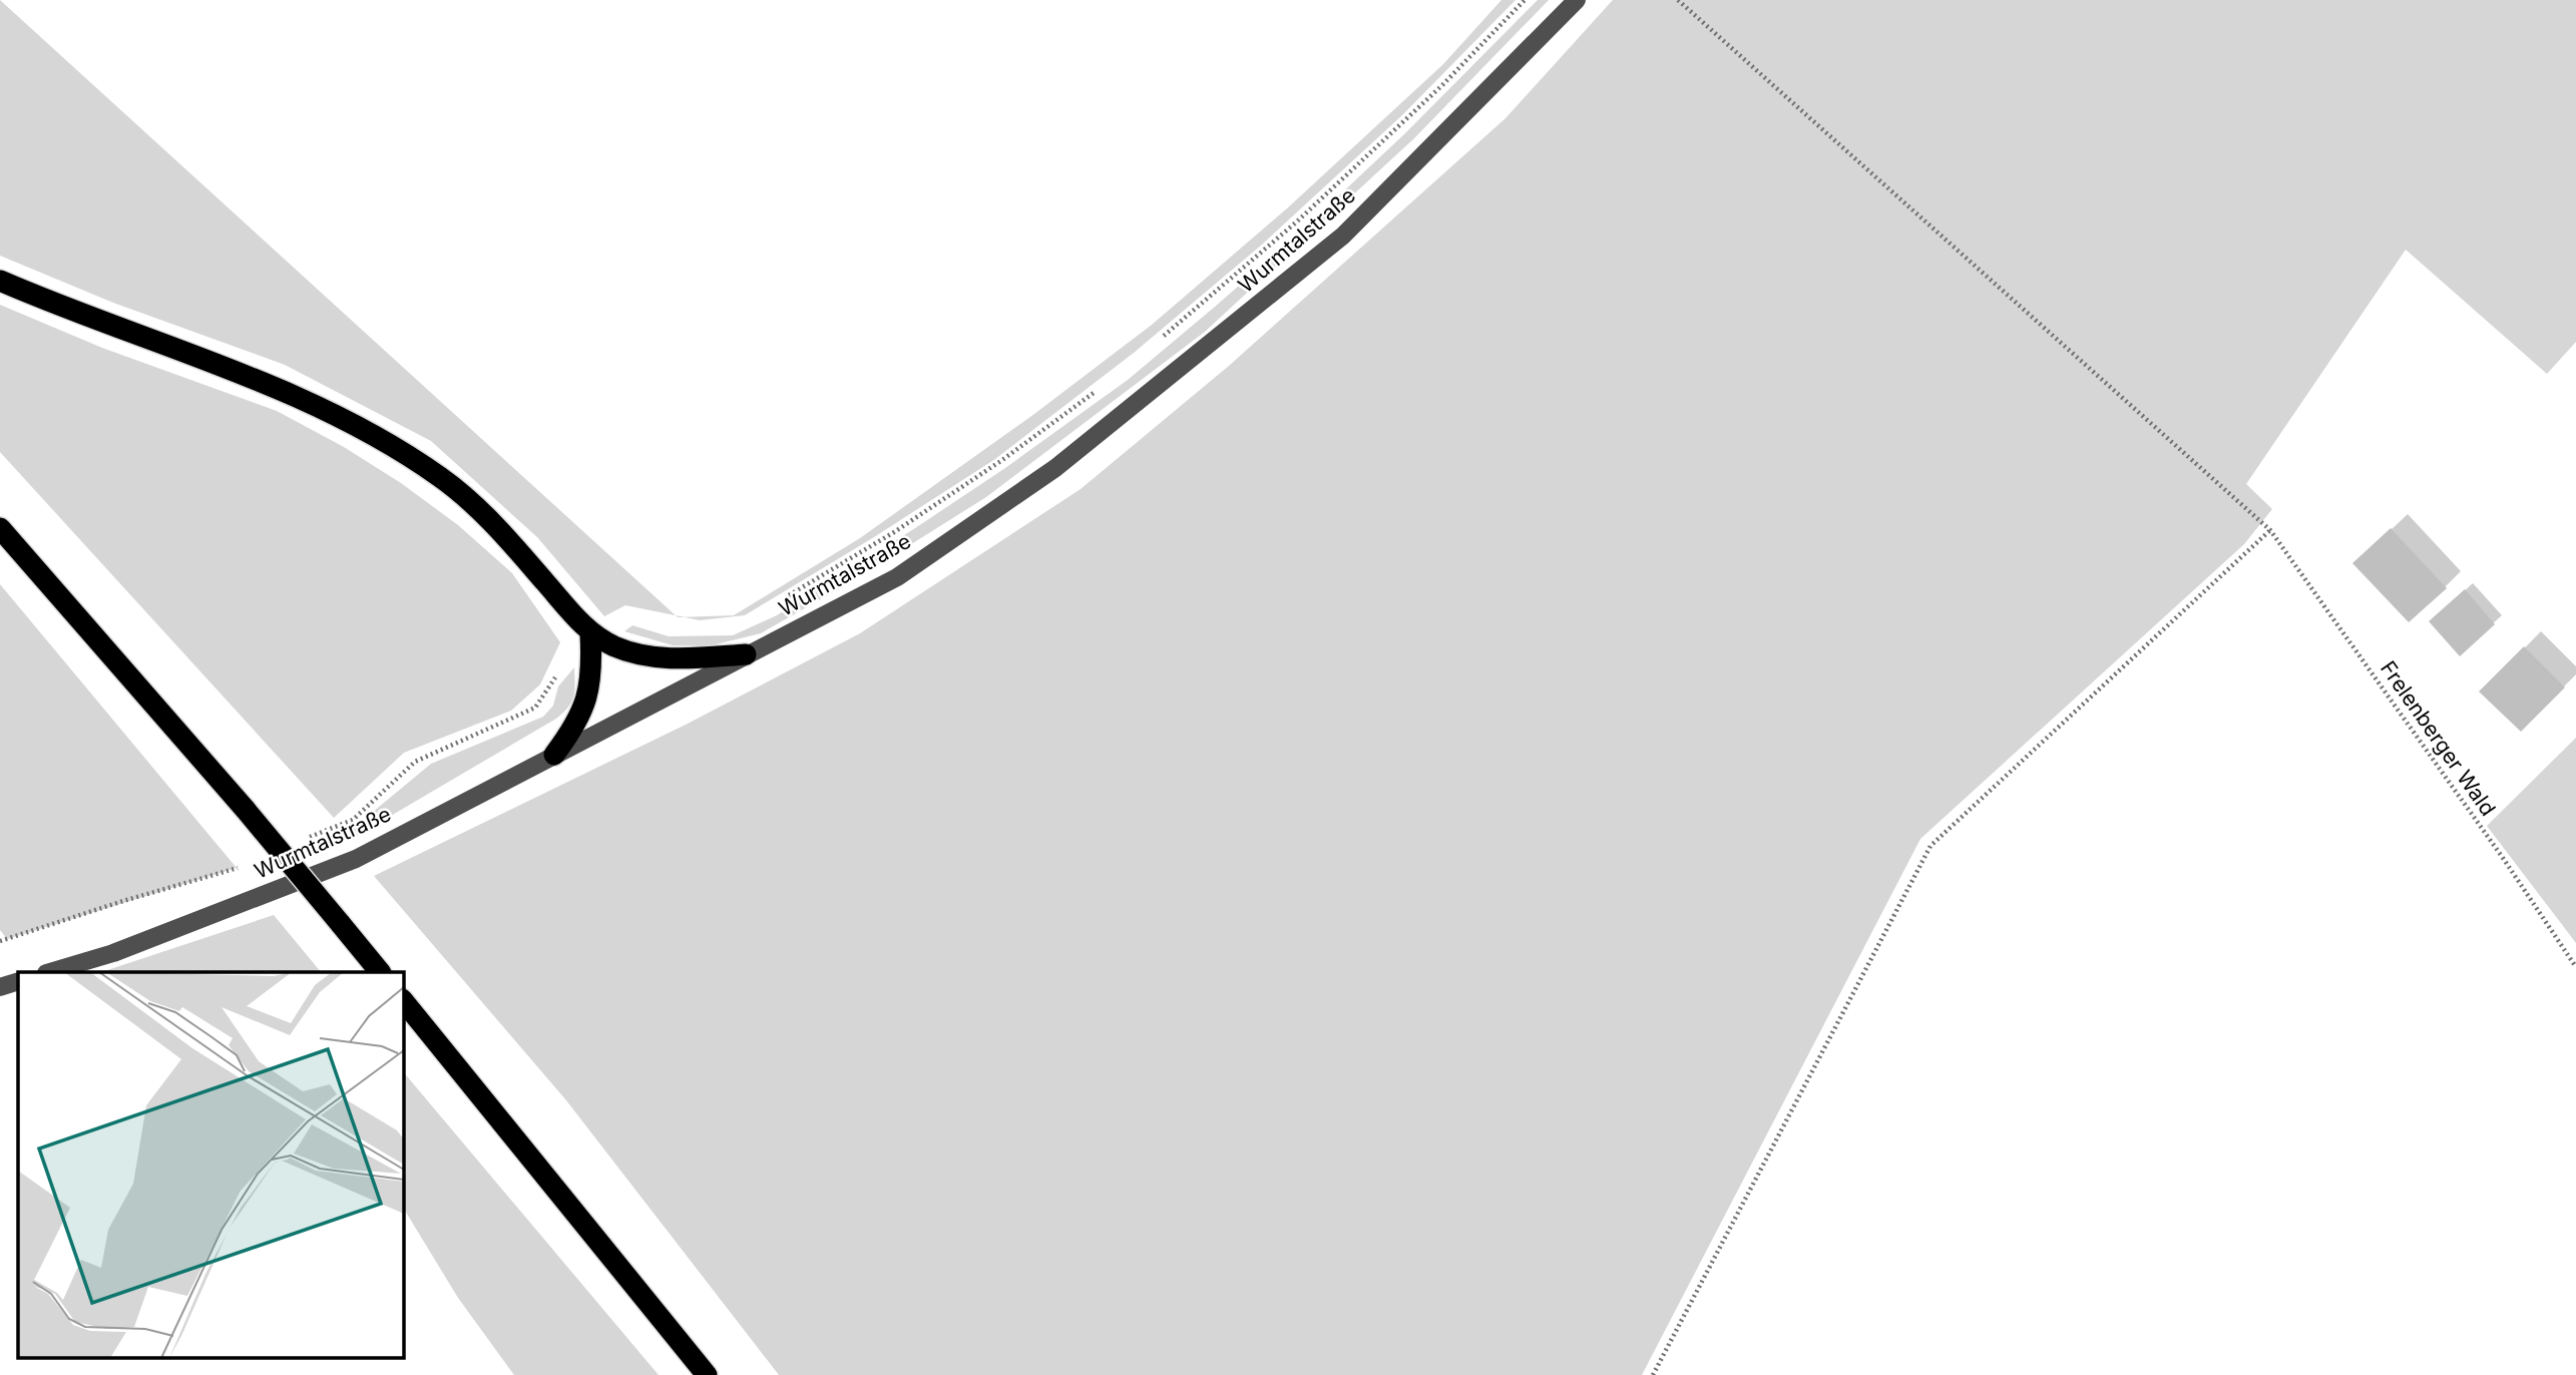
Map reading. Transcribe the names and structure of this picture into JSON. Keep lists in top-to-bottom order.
{
  "streets": {
    "street": ["Wurmtalstraße"],
    "path": ["Frelenberger Wald"]
  }
}
